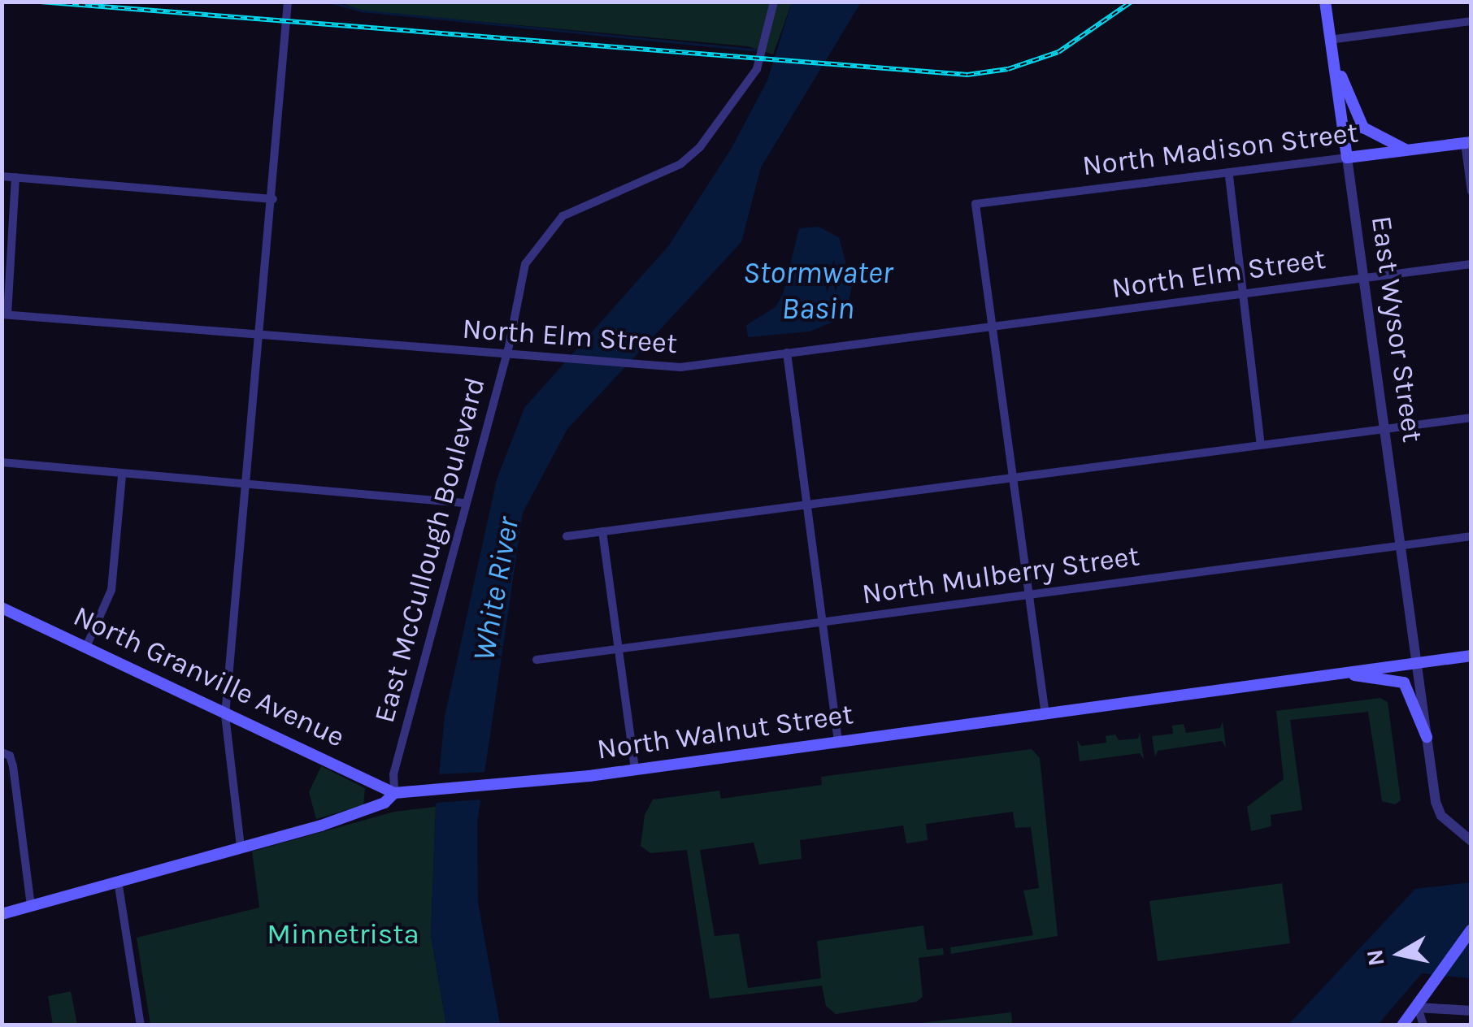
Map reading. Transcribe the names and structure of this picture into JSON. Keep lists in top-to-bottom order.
{
  "streets": {
    "main road": [
      "North Madison Street",
      "East Wysor Street",
      "North Granville Avenue",
      "North Walnut Street"
    ],
    "street": ["North Elm Street", "East McCullough Boulevard", "North Mulberry Street"]
  },
  "crossings": [
    ["North Madison Street", "North Elm Street"],
    ["North Madison Street", "East Wysor Street"],
    ["North Elm Street", "East Wysor Street"],
    ["North Elm Street", "East McCullough Boulevard"],
    ["East Wysor Street", "North Mulberry Street"],
    ["East Wysor Street", "North Walnut Street"],
    ["East McCullough Boulevard", "North Granville Avenue"],
    ["East McCullough Boulevard", "North Walnut Street"],
    ["North Granville Avenue", "North Walnut Street"]
  ],
  "water": ["Stormwater Basin", "White River"],
  "parks": ["Minnetrista"],
  "north": "left"
}
